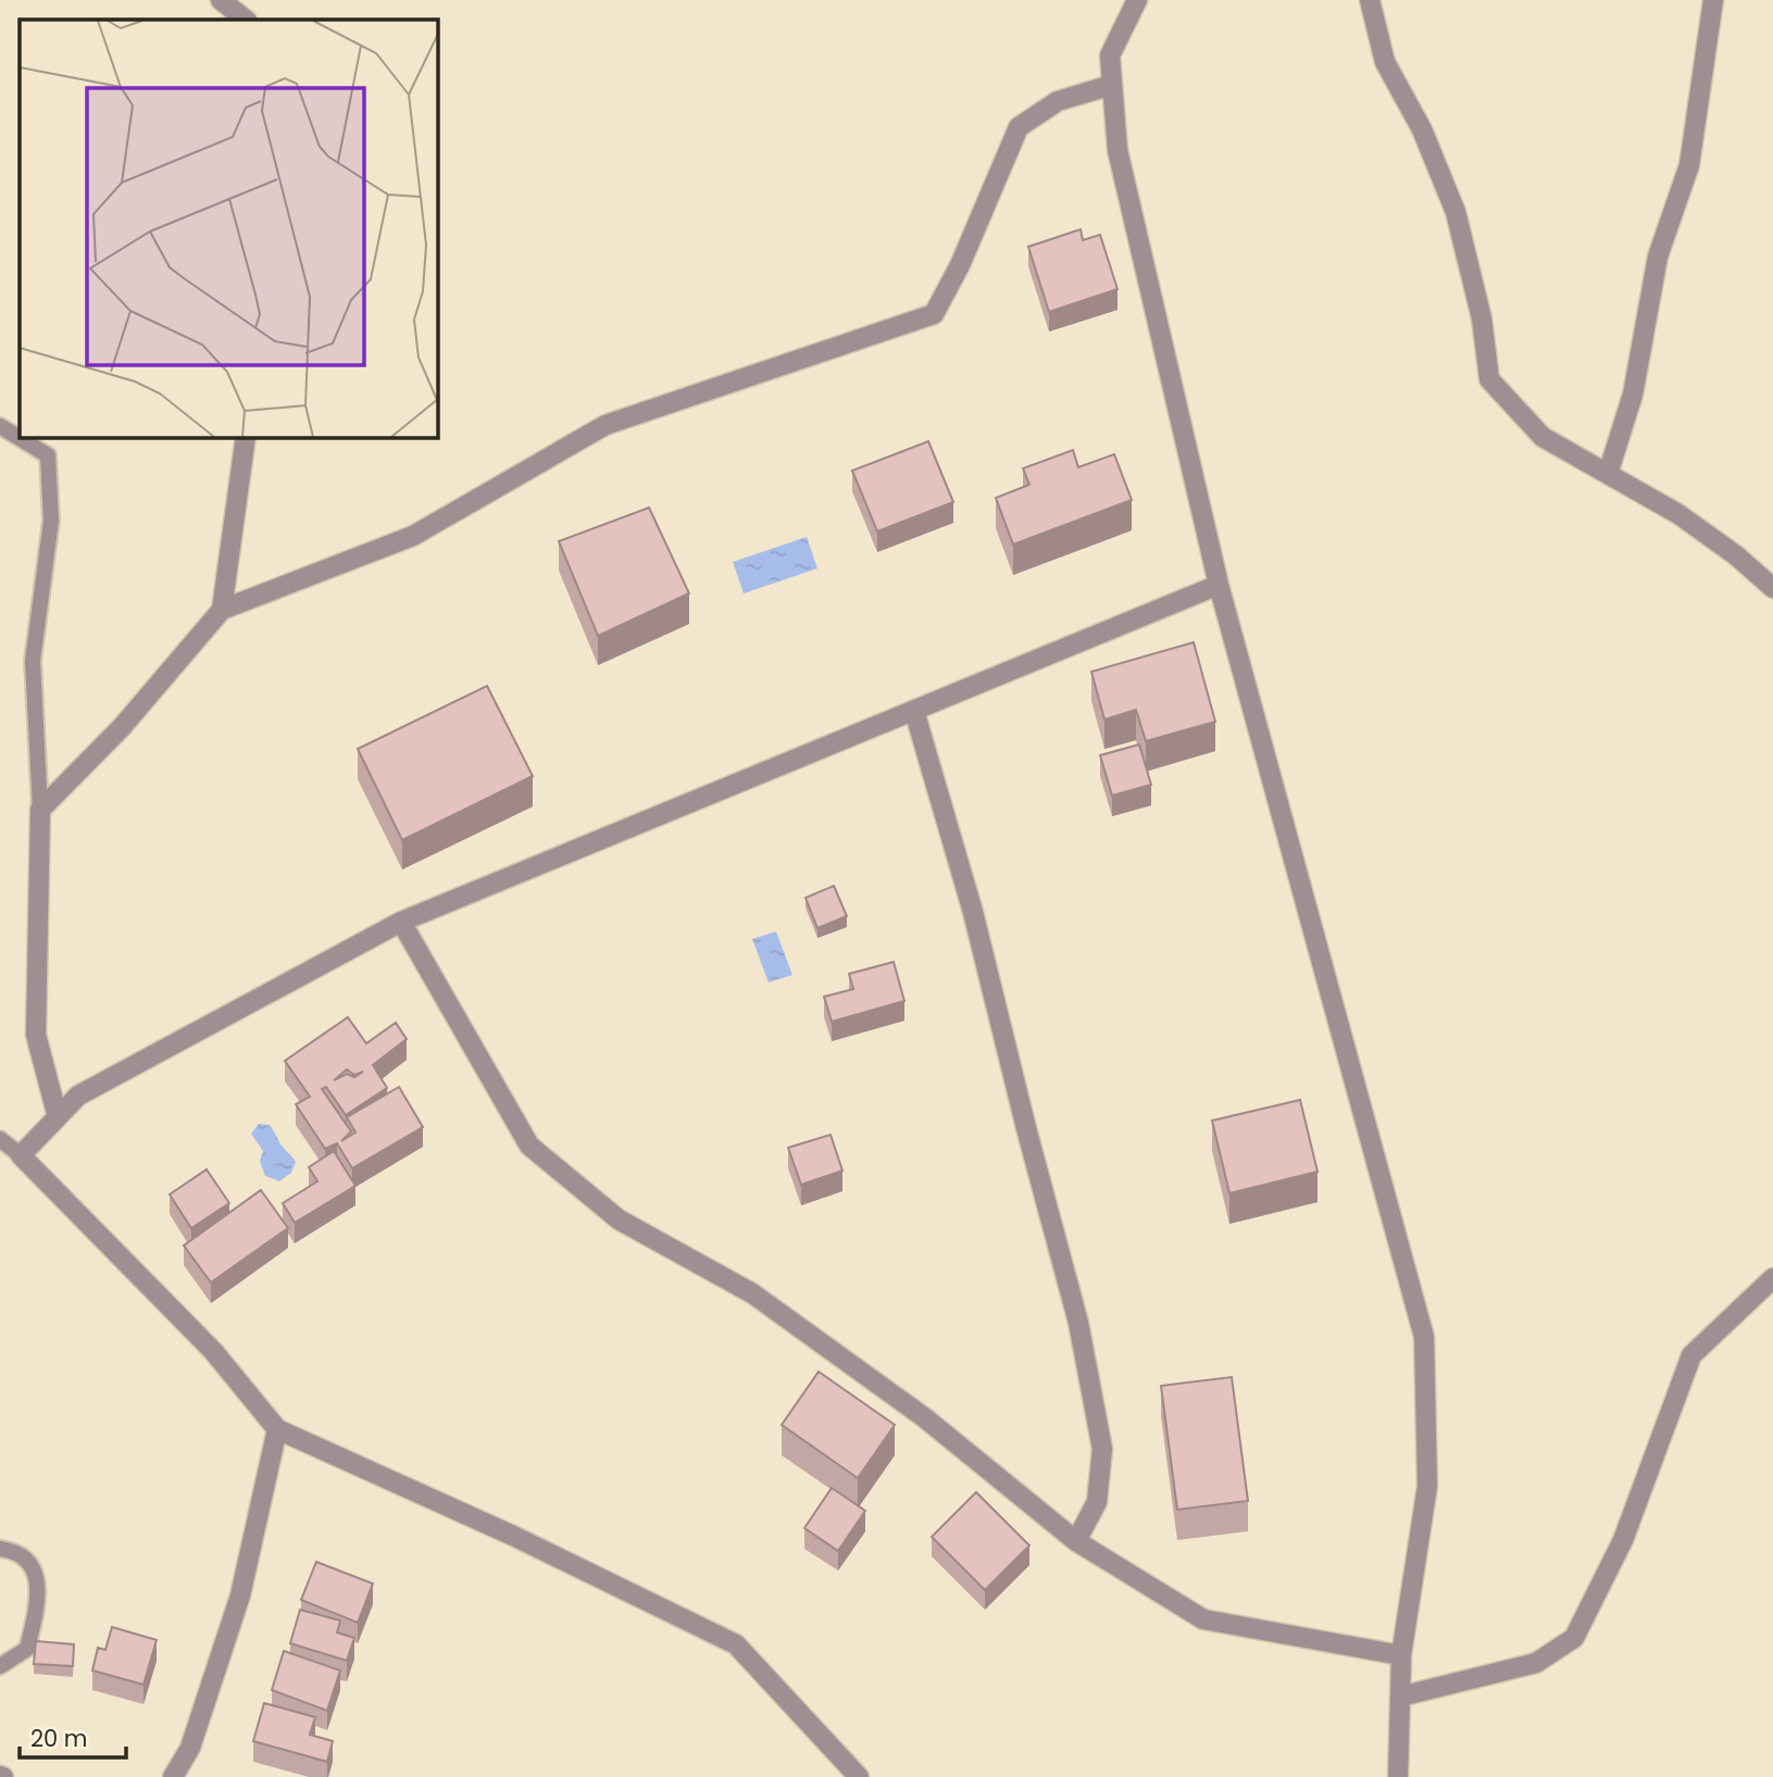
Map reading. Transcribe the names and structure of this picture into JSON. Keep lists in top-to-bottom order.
{
  "scale_bar": "20 m"
}
